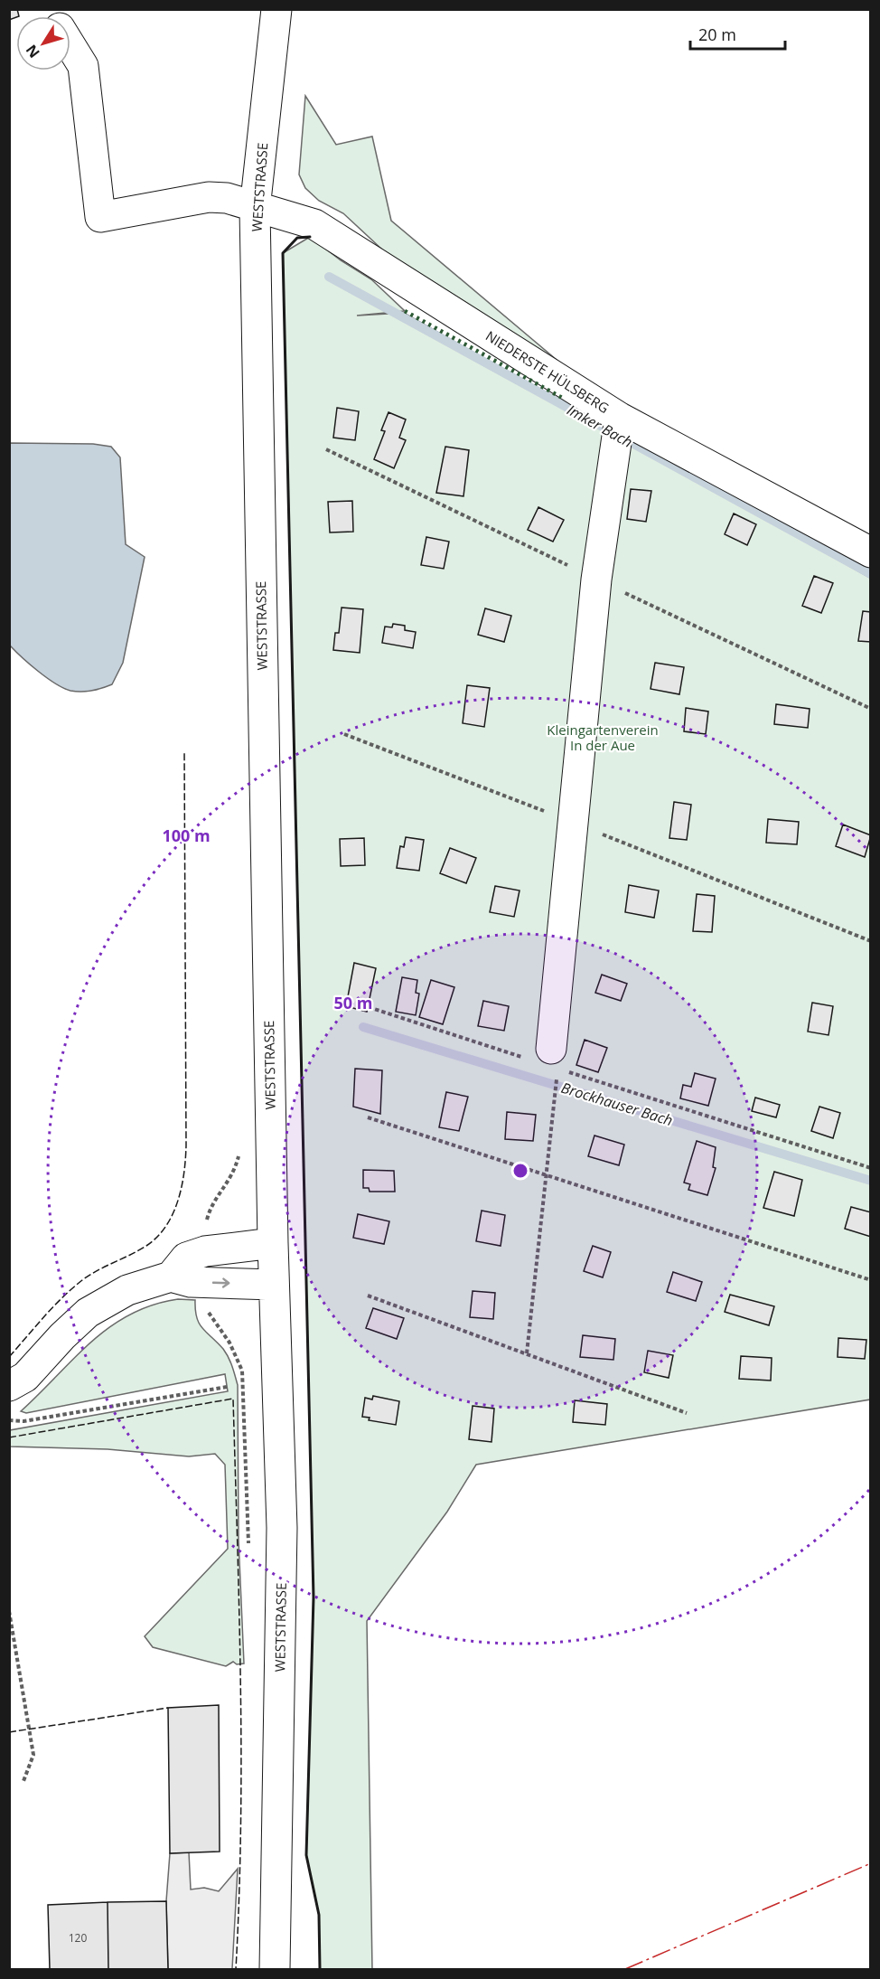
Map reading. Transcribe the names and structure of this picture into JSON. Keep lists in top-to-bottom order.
{
  "streets": {
    "street": ["WESTSTRASSE", "NIEDERSTE HÜLSBERG"]
  },
  "crossings": [
    ["WESTSTRASSE", "NIEDERSTE HÜLSBERG"]
  ],
  "water": ["Imker Bach", "Brockhauser Bach"],
  "parks": ["Kleingartenverein In der Aue"],
  "house_numbers": ["120"],
  "scale_bar": "20 m",
  "north": "bottom left",
  "rings": ["100 m", "50 m"]
}
